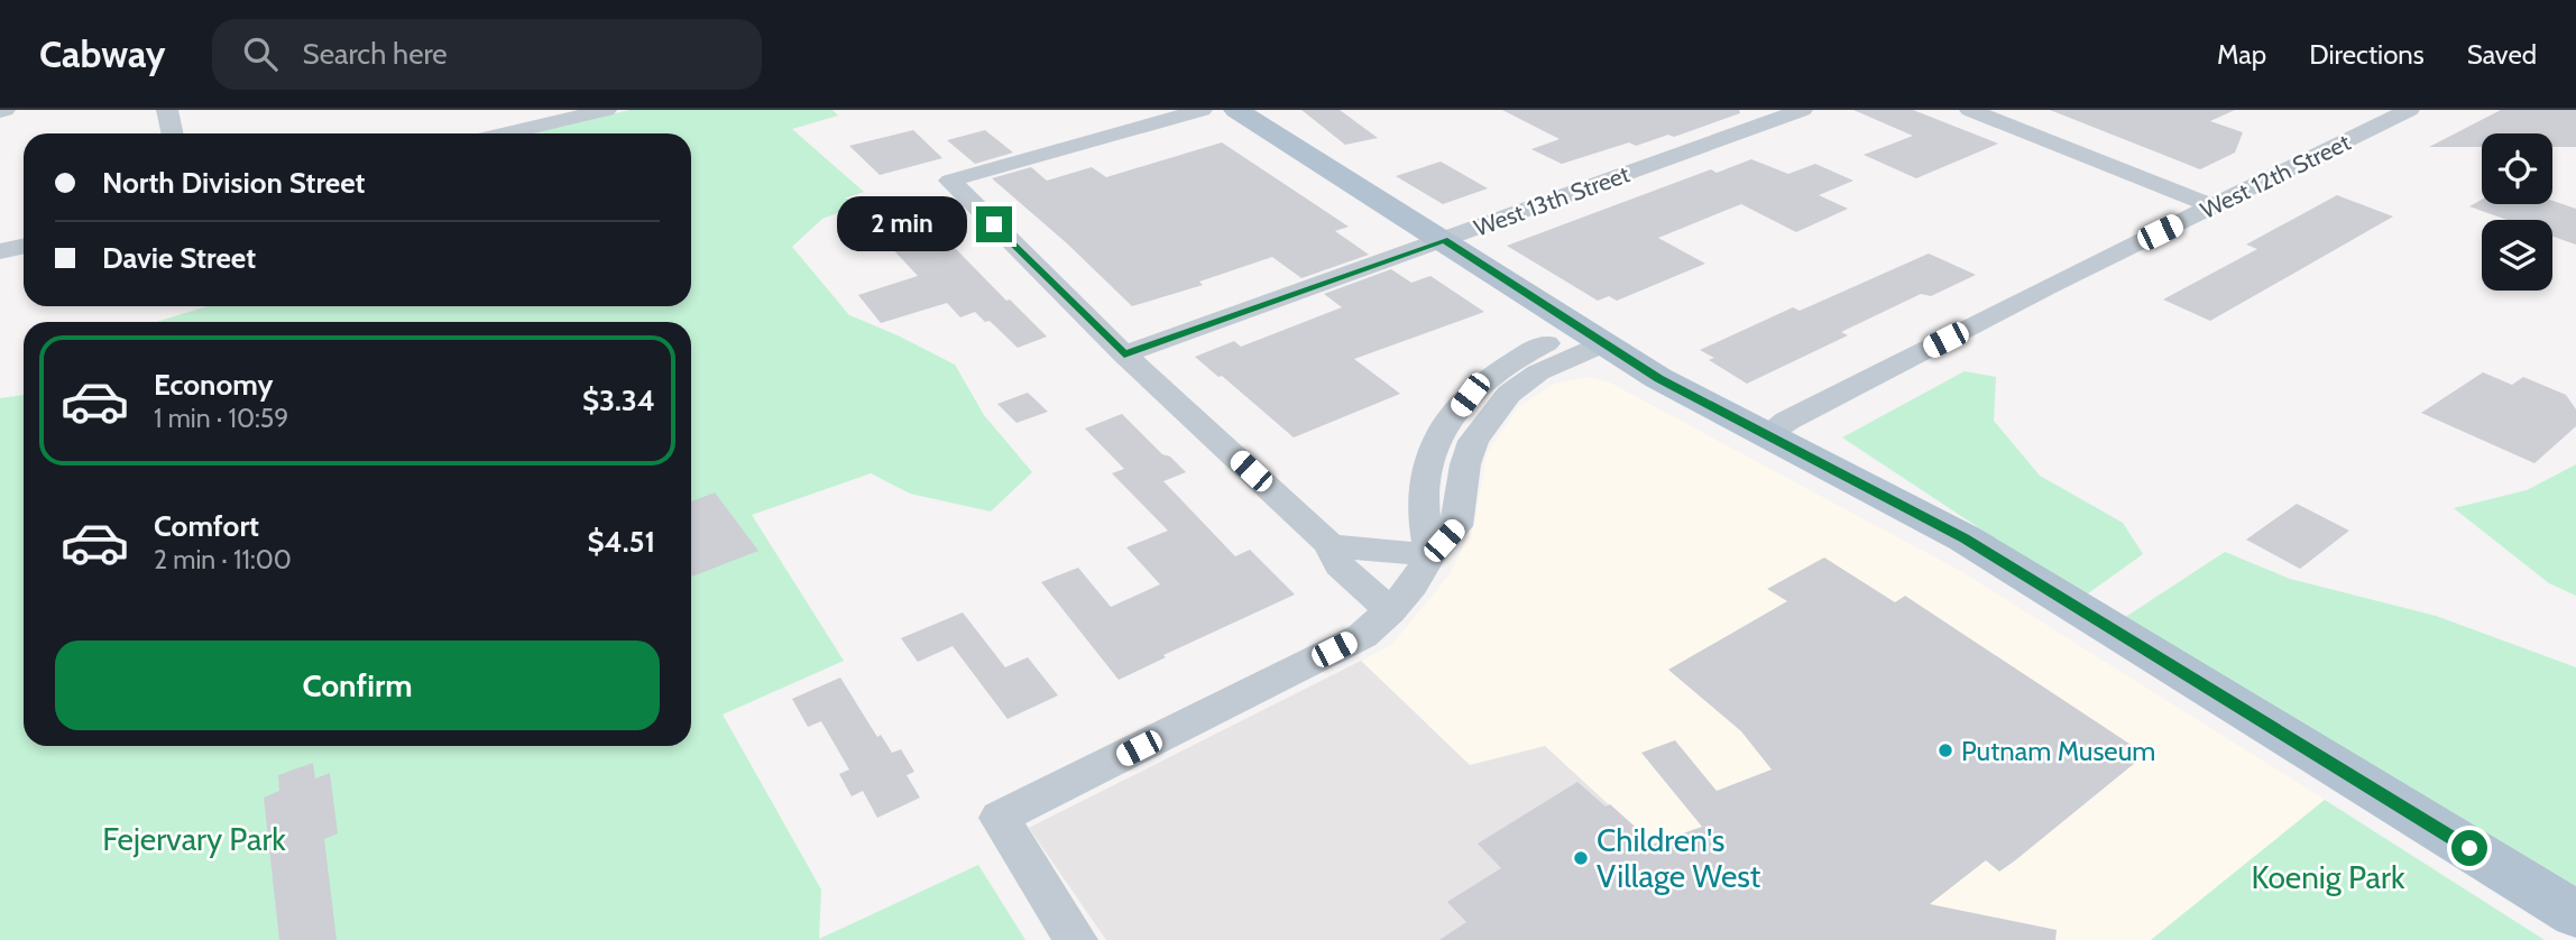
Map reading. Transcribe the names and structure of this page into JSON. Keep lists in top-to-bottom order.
{
  "streets": {
    "street": ["West 12th Street", "West 13th Street"]
  },
  "parks": ["Fejervary Park", "Koenig Park"],
  "places": ["Putnam Museum", "Children's Village West"],
  "page": {
    "header": "Cabway",
    "search": "Search here",
    "nav": ["Map", "Directions", "Saved"],
    "banner": ["North Division Street", "Davie Street"],
    "bubble": "2 min",
    "list": [
      {
        "name": "Economy",
        "note": "1 min · 10:59",
        "value": "$3.34"
      },
      {
        "name": "Comfort",
        "note": "2 min · 11:00",
        "value": "$4.51"
      }
    ],
    "buttons": "Confirm"
  }
}
